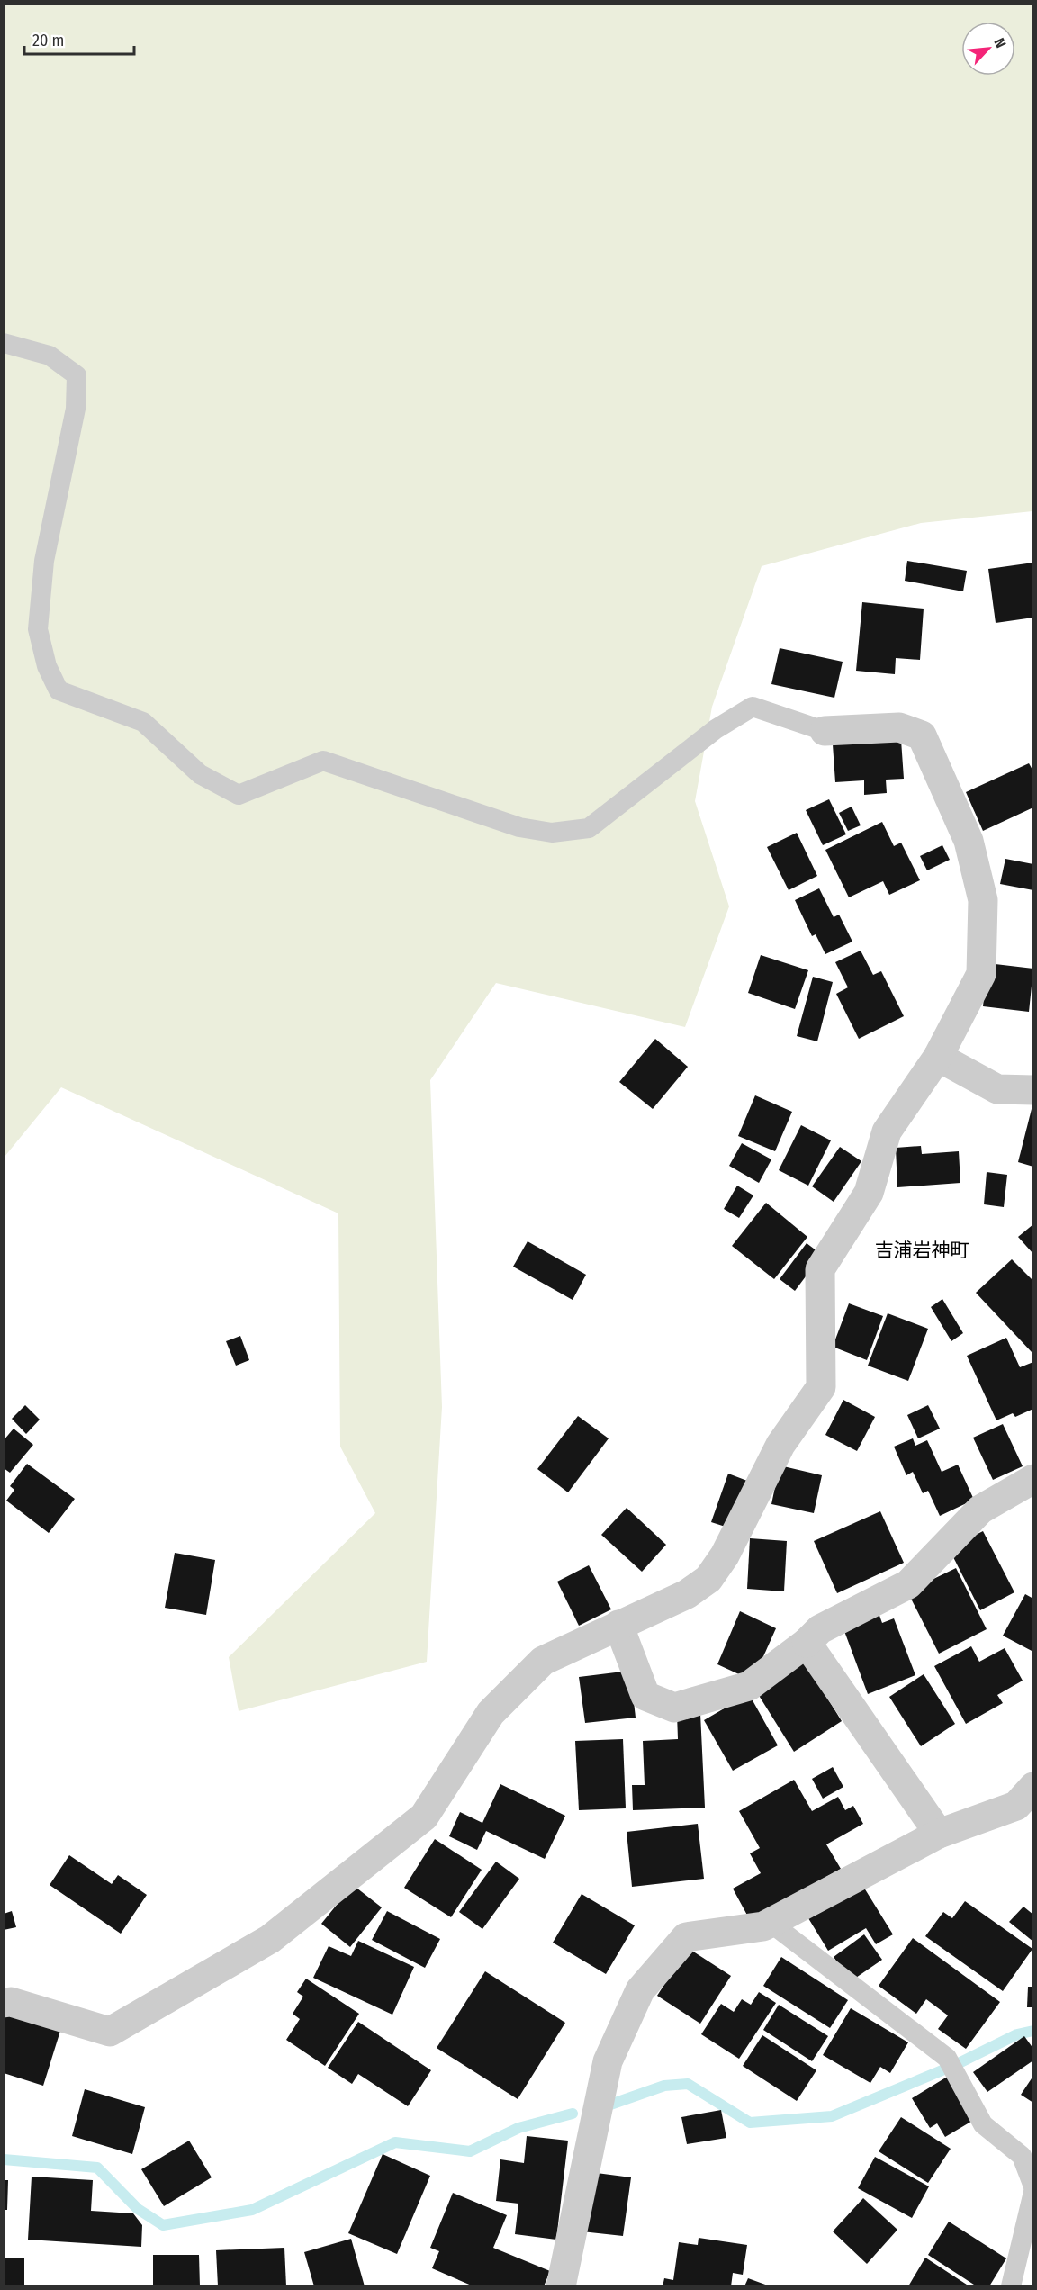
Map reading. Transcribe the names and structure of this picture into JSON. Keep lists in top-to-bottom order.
{
  "districts": ["吉浦岩神町"],
  "scale_bar": "20 m",
  "north": "top right"
}
